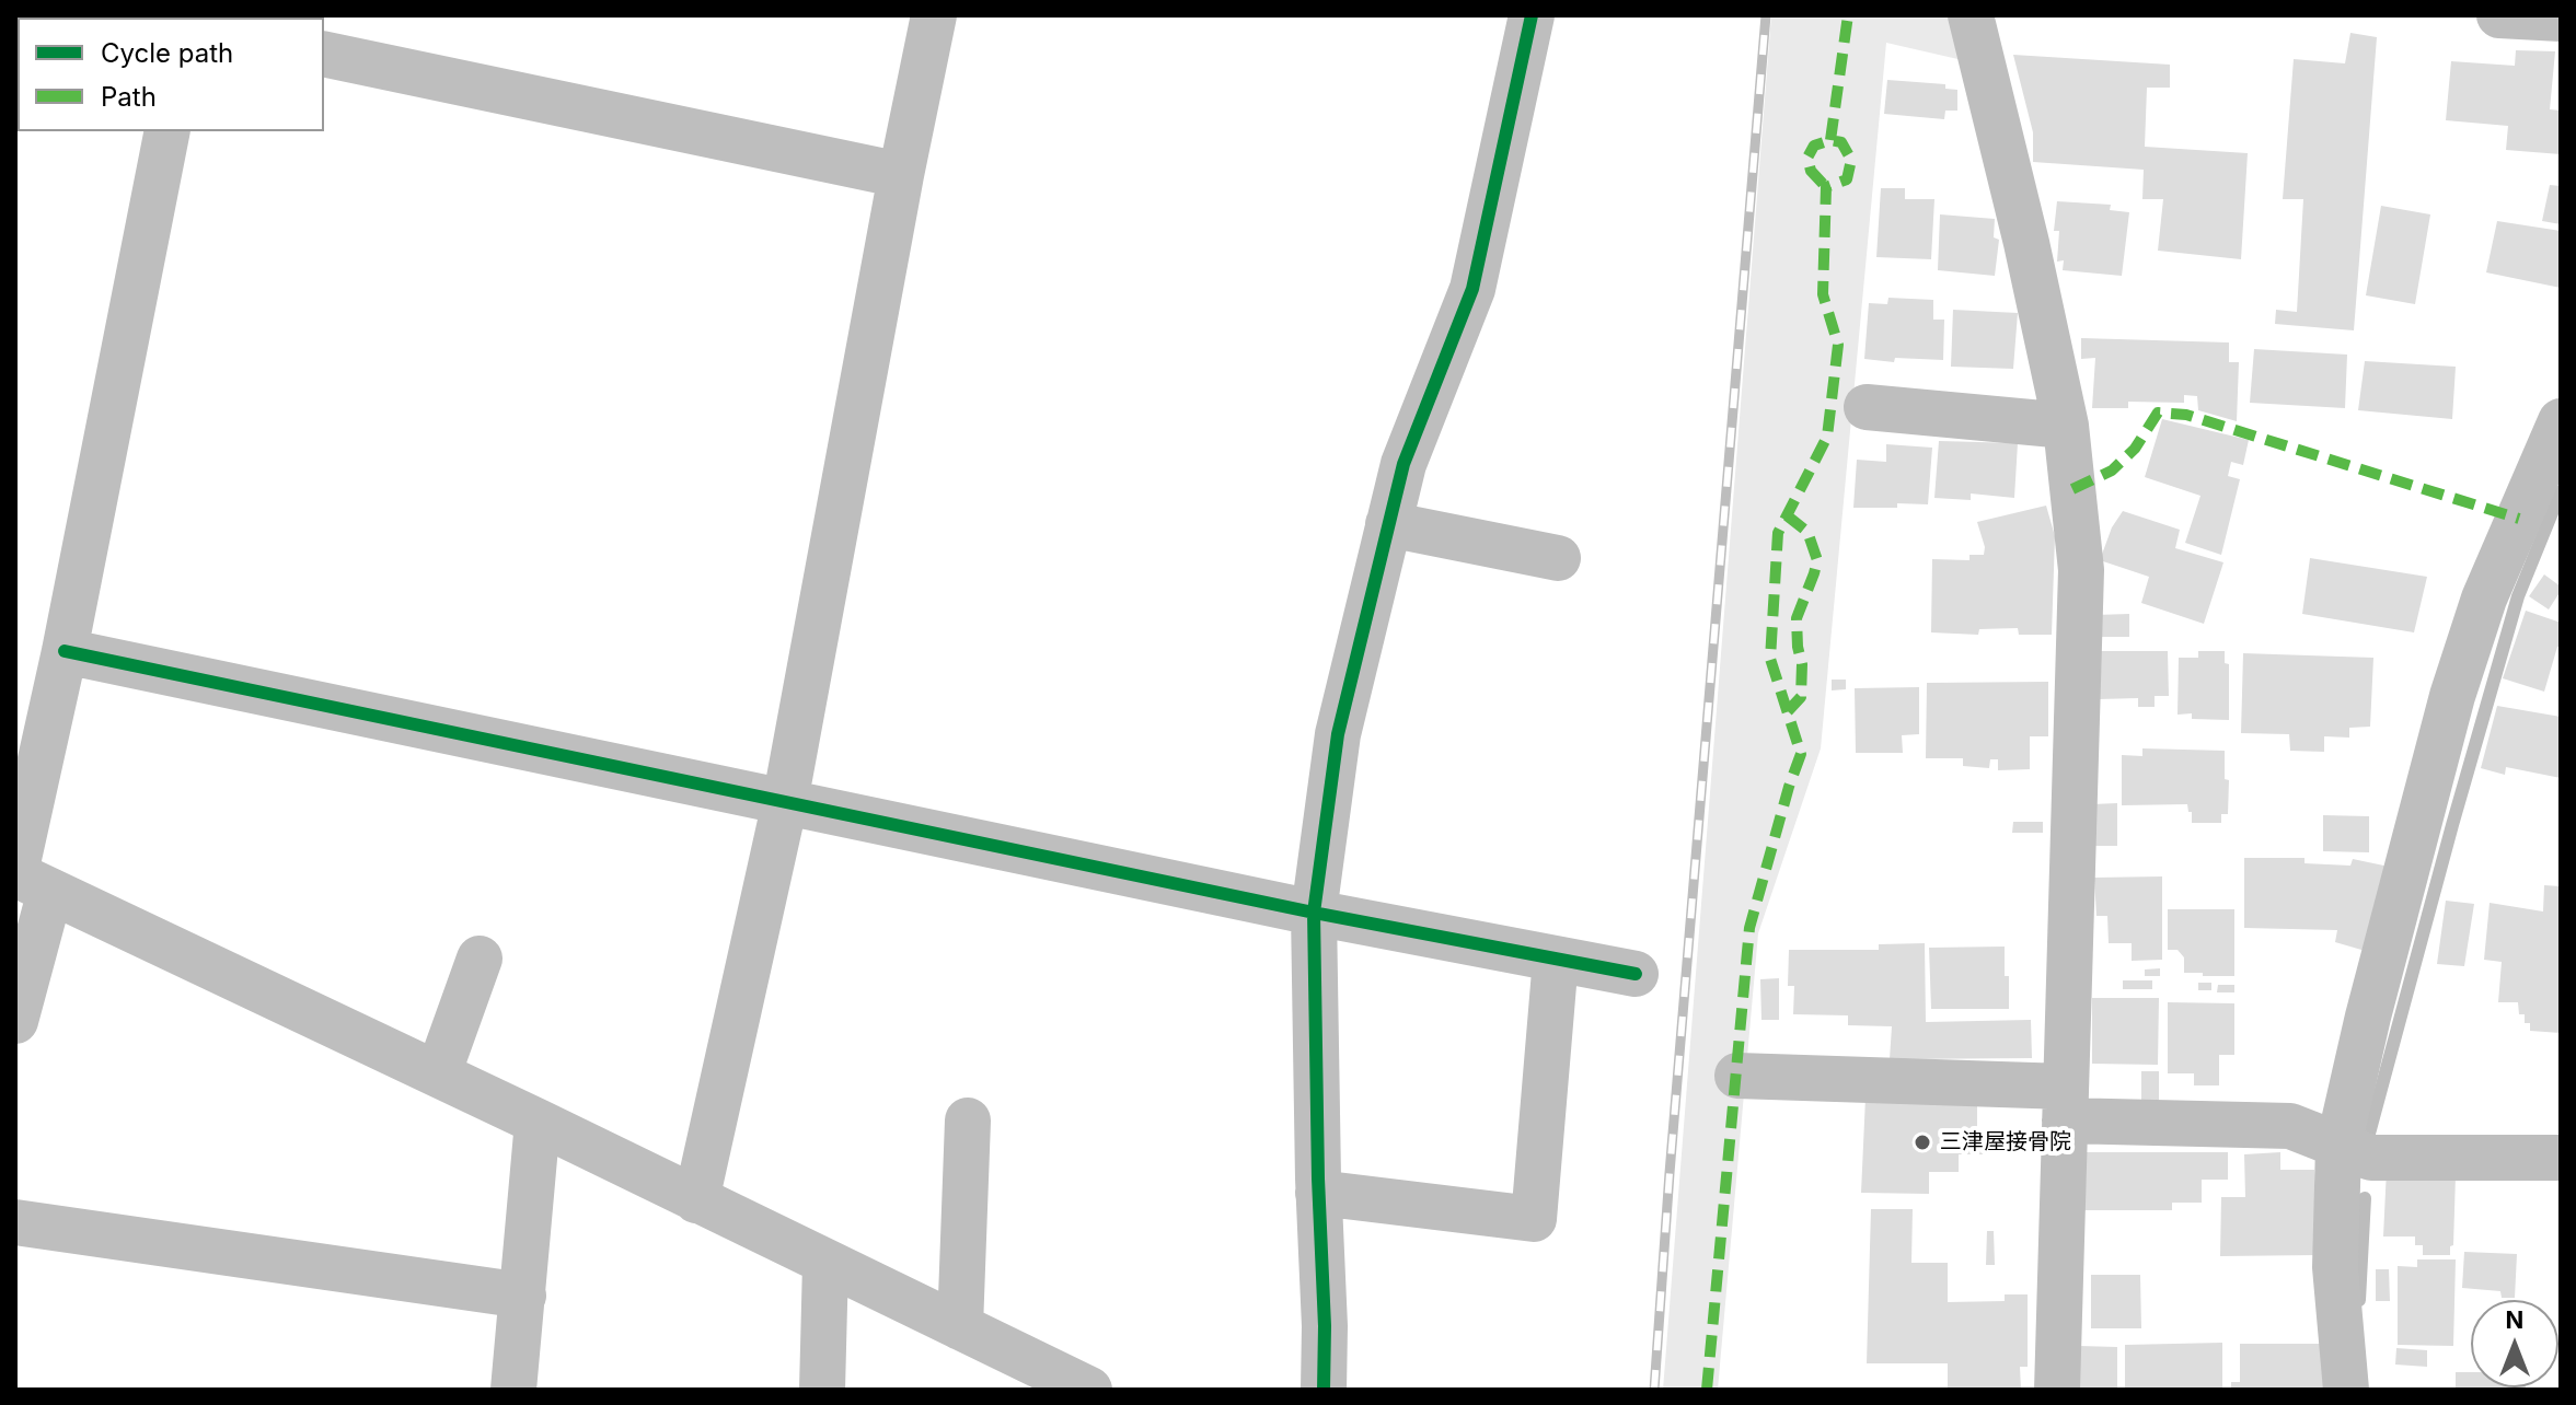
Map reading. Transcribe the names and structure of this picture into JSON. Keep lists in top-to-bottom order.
{
  "places": ["三津屋接骨院"],
  "legend": ["Cycle path", "Path"],
  "north": "top"
}
